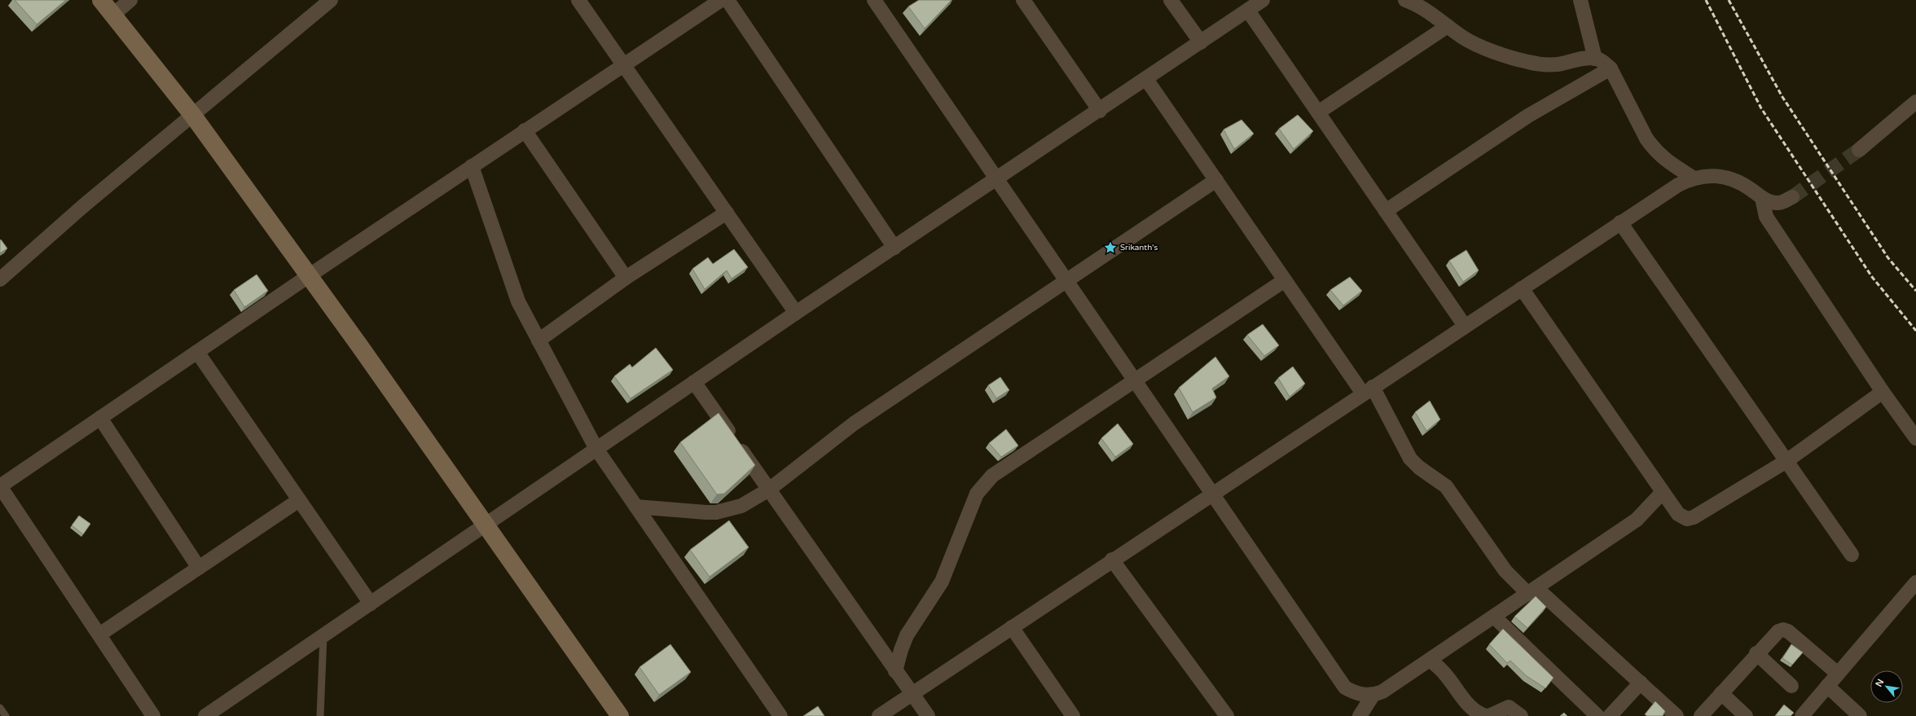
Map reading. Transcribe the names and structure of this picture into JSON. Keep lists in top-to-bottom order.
{
  "places": {
    "place": ["Srikanth's"]
  },
  "north": "top left"
}
